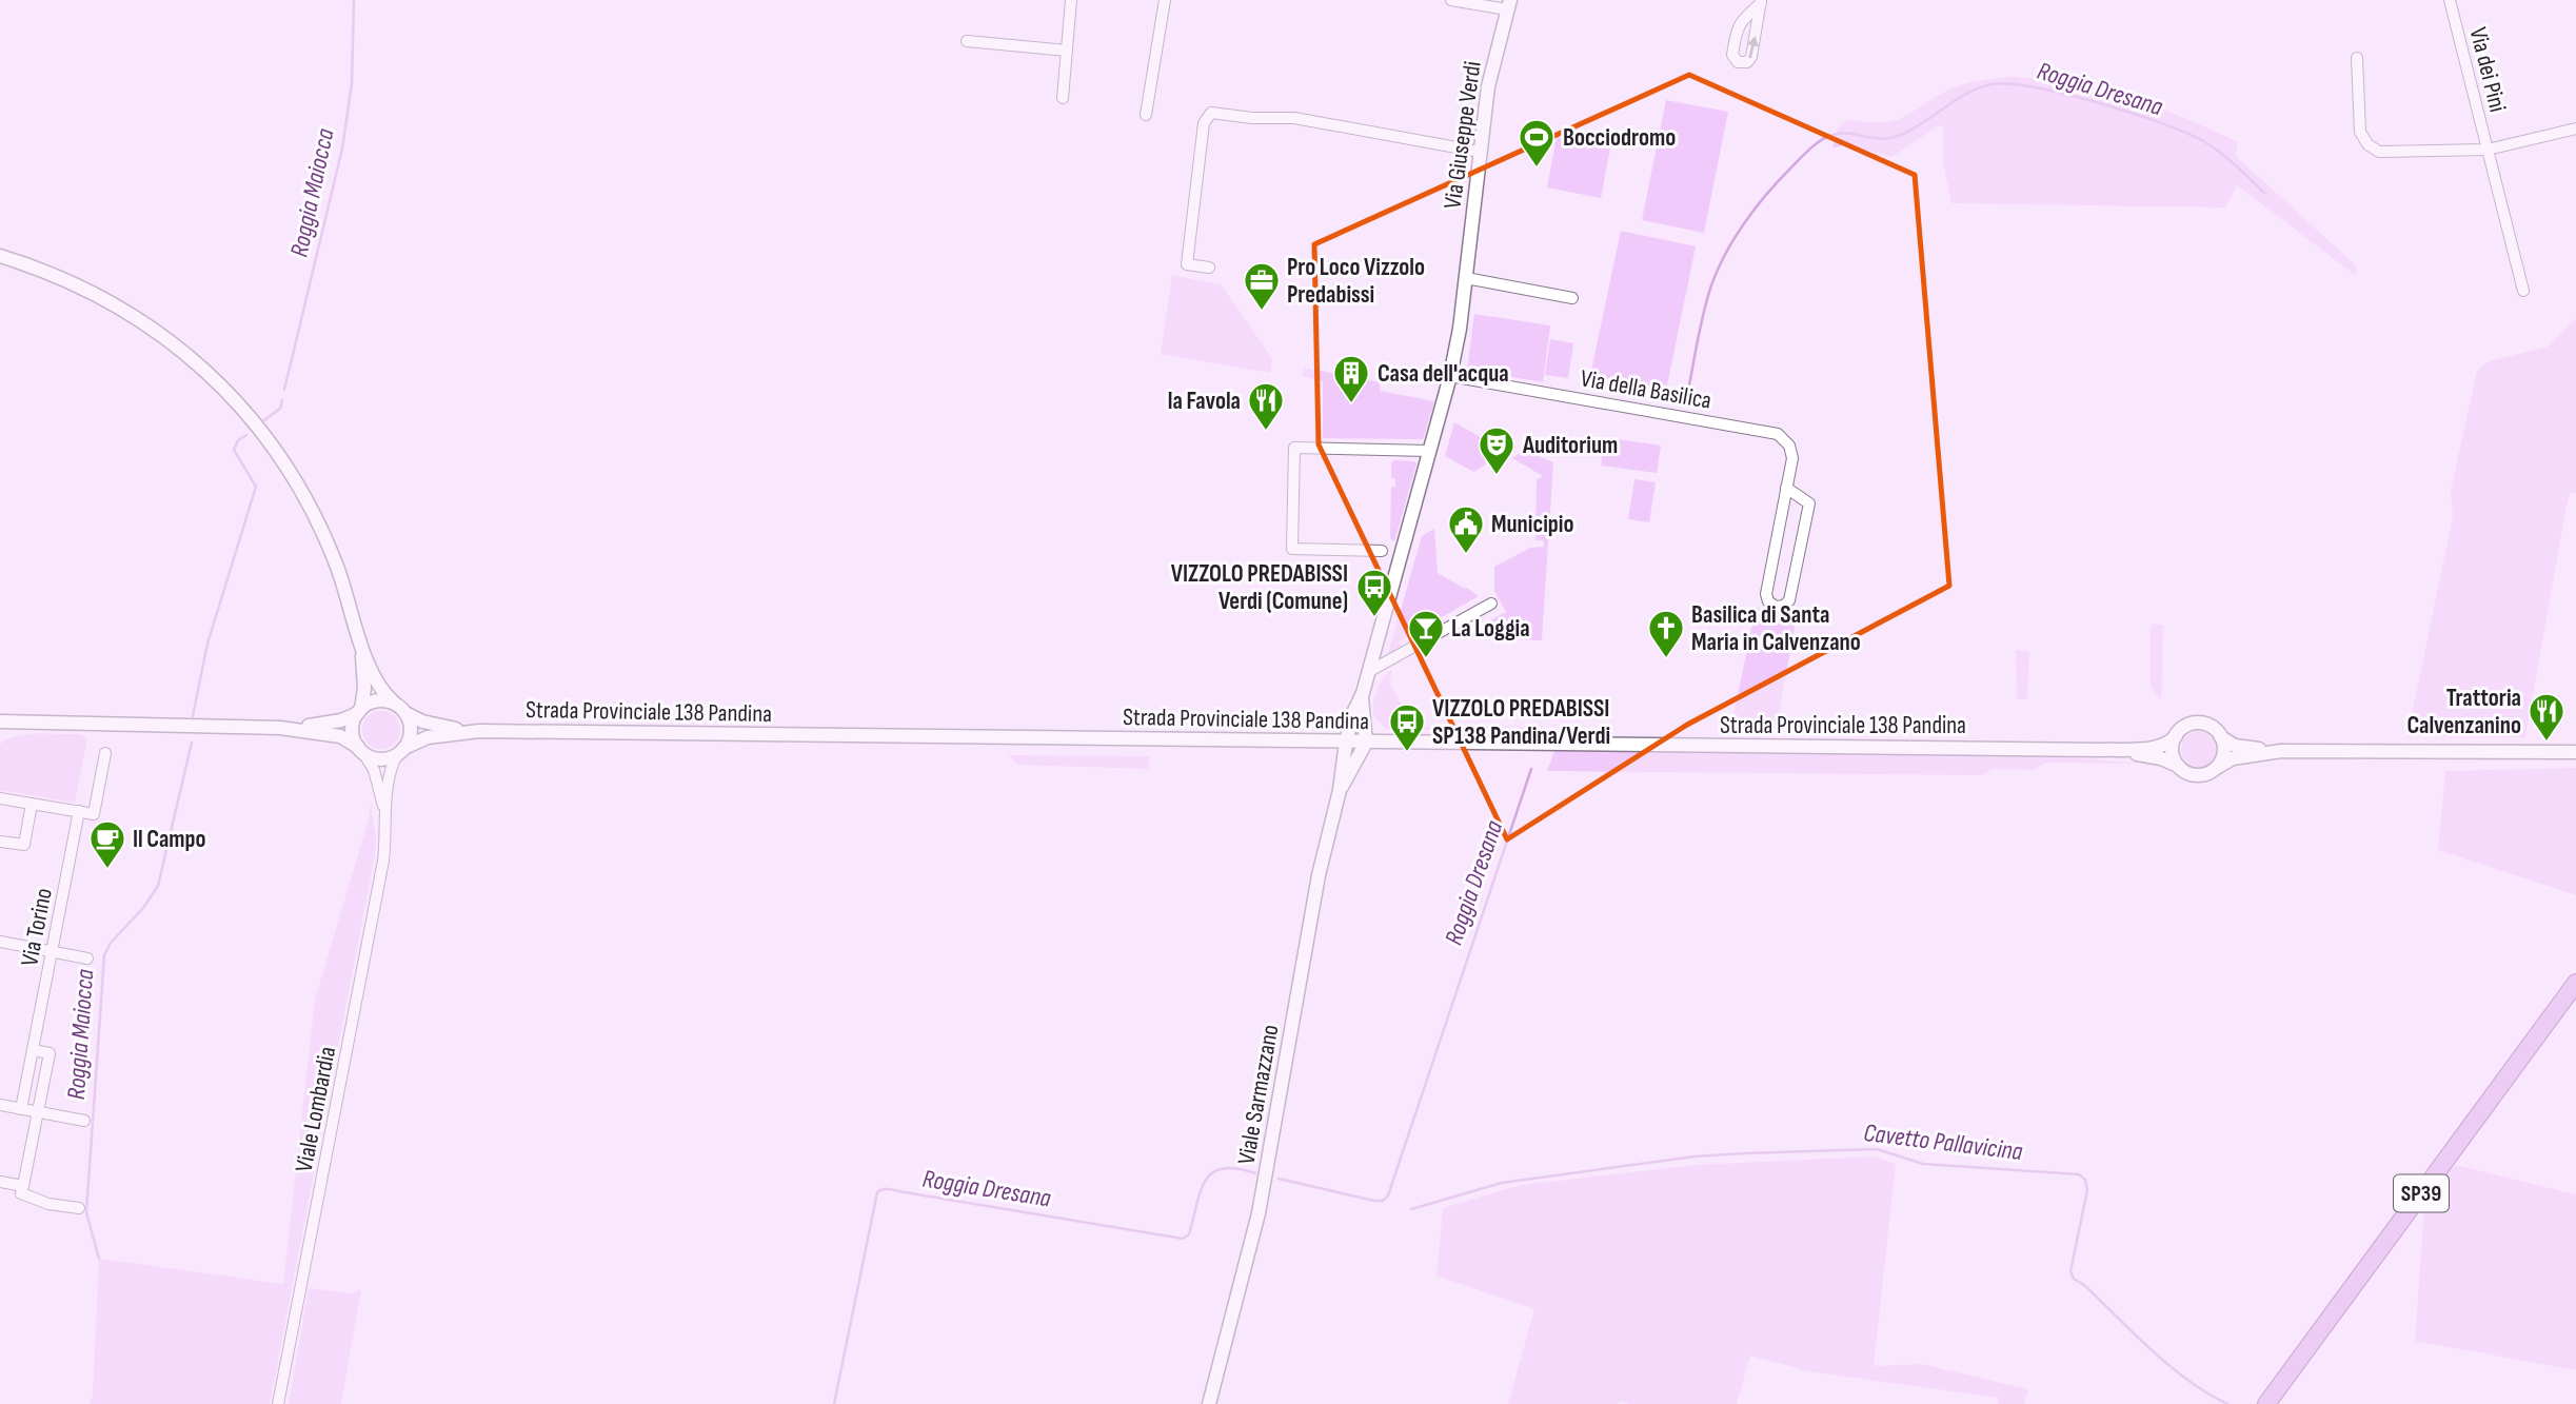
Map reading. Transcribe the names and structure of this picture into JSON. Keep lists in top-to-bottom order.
{
  "streets": {
    "main road": ["SP39"],
    "street": [
      "Via dei Pini",
      "Via Giuseppe Verdi",
      "Via della Basilica",
      "Strada Provinciale 138 Pandina",
      "Via Torino",
      "Viale Sarmazzano",
      "Viale Lombardia"
    ]
  },
  "crossings": [
    ["Via Giuseppe Verdi", "Via della Basilica"],
    ["Strada Provinciale 138 Pandina", "Viale Lombardia"]
  ],
  "water": ["Roggia Dresana", "Roggia Maiocca", "Cavetto Pallavicina"],
  "places": {
    "sports": ["Bocciodromo"],
    "office": ["Pro Loco Vizzolo Predabissi"],
    "building": ["Casa dell'acqua"],
    "restaurant": ["la Favola", "Trattoria Calvenzanino"],
    "theatre": ["Auditorium"],
    "public building": ["Municipio"],
    "bus stop": ["VIZZOLO PREDABISSI Verdi (Comune)", "VIZZOLO PREDABISSI SP138 Pandina/Verdi"],
    "bar": ["La Loggia"],
    "church": ["Basilica di Santa Maria in Calvenzano"],
    "cafe": ["Il Campo"]
  }
}
